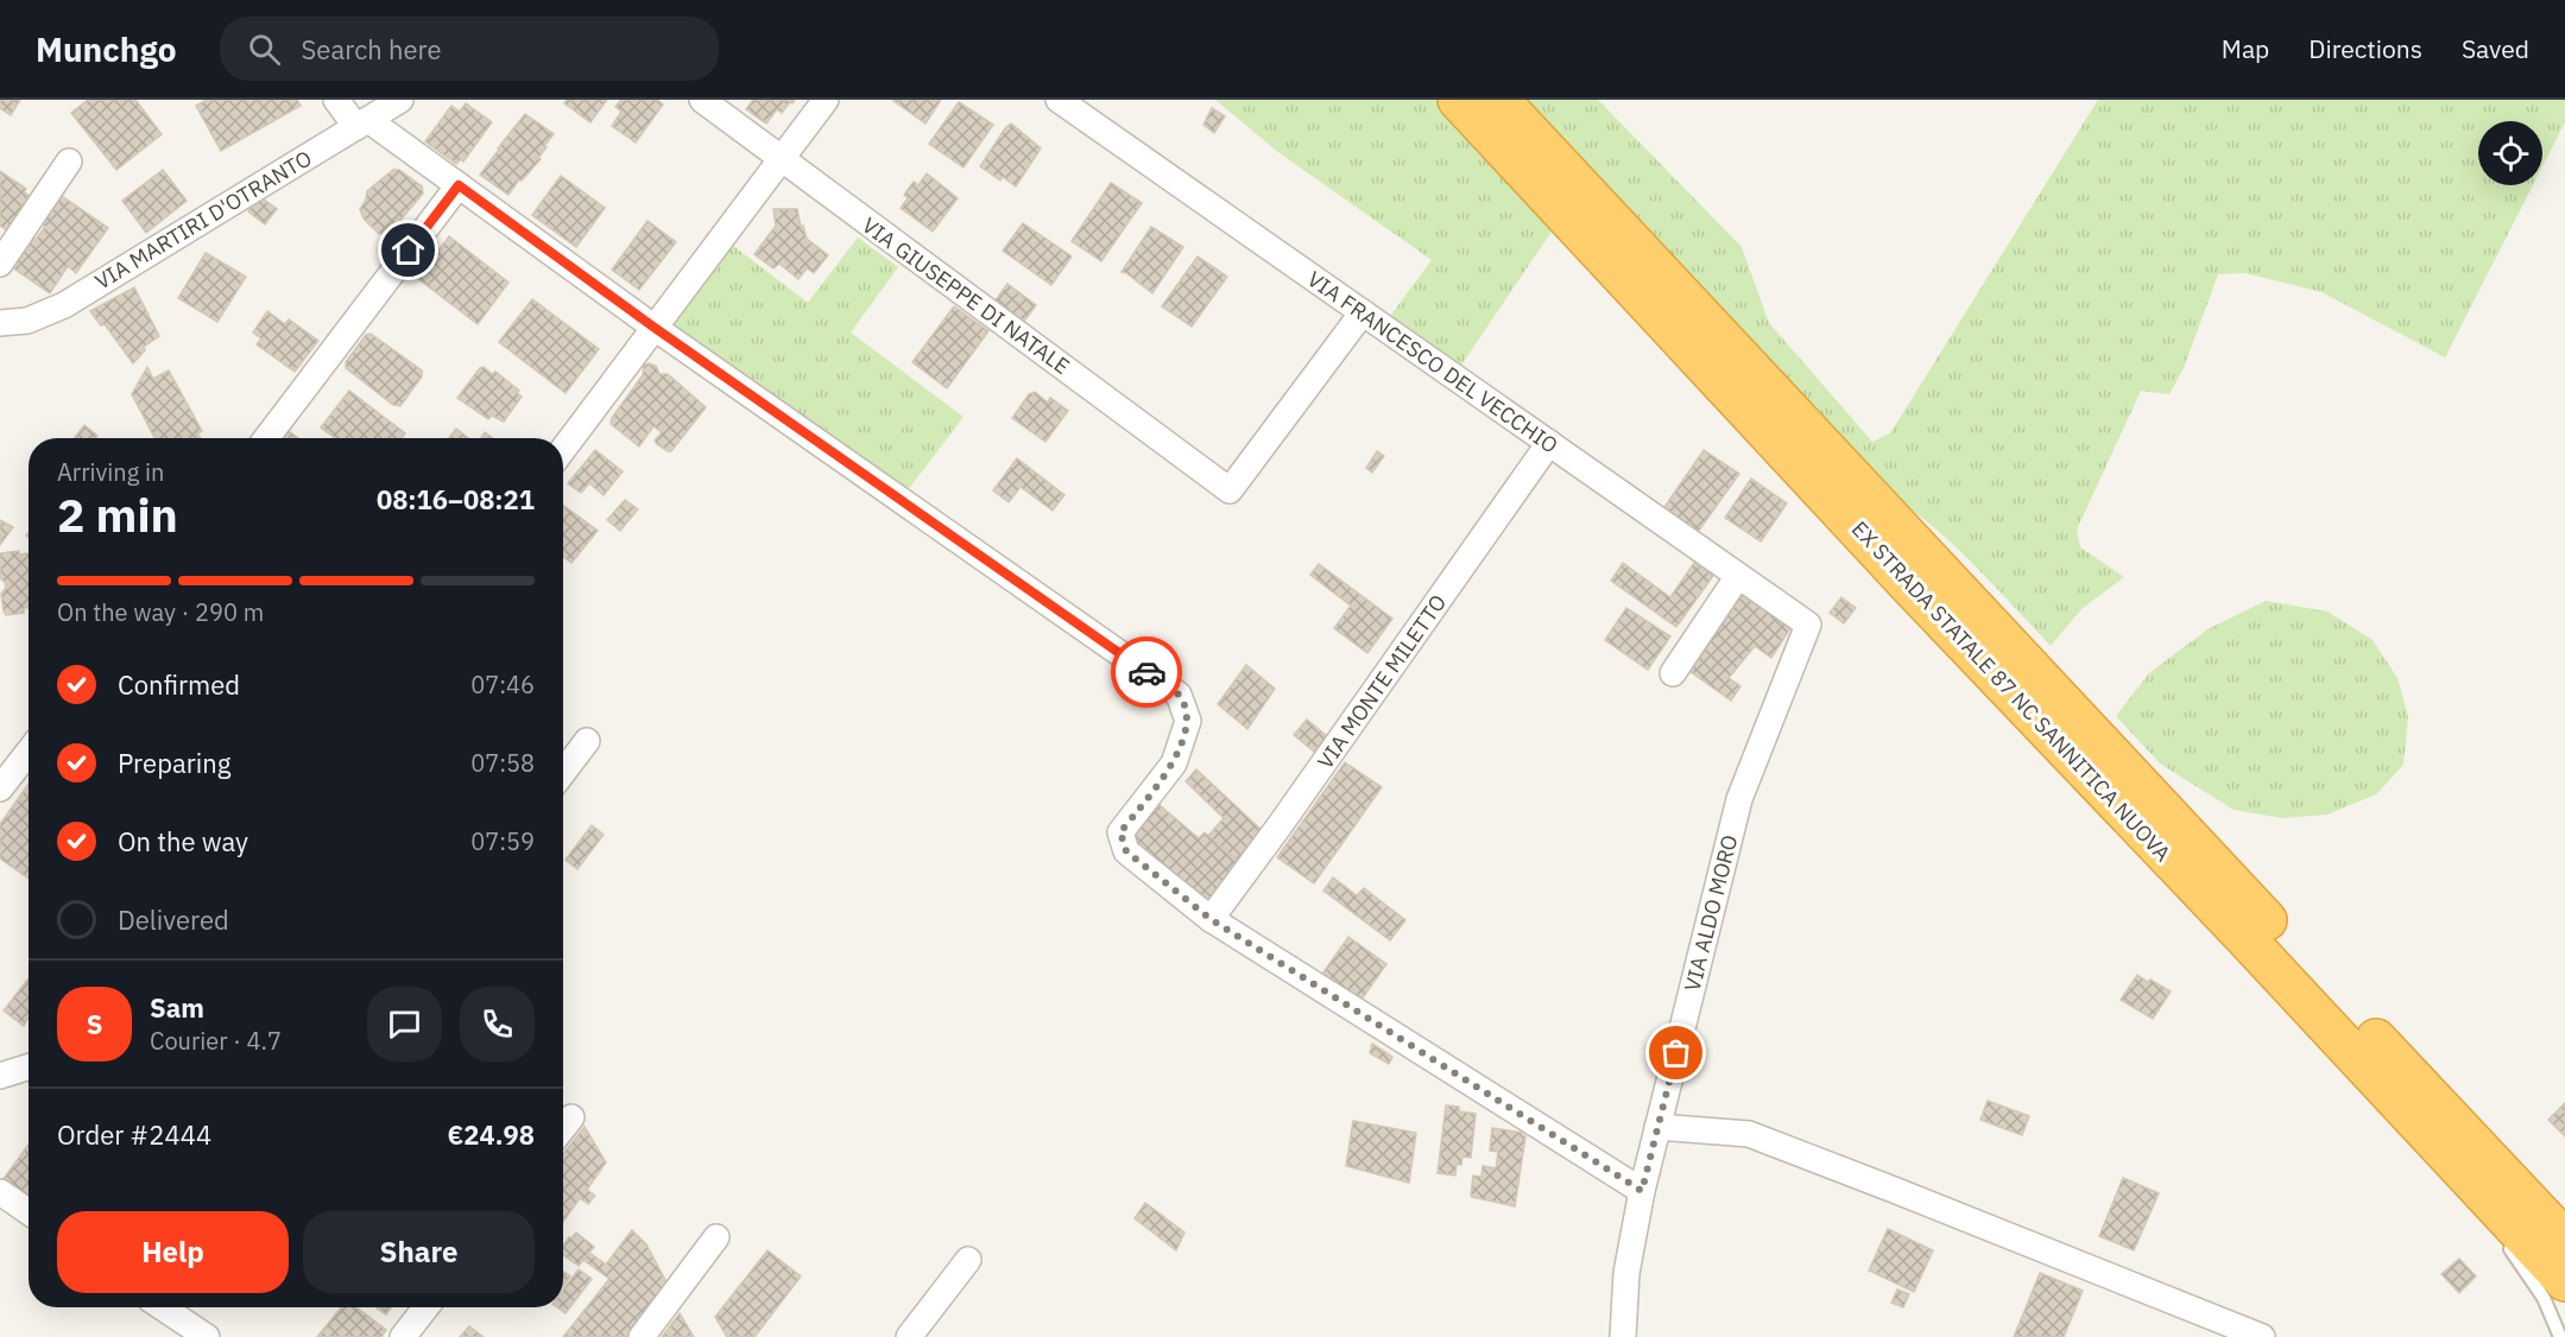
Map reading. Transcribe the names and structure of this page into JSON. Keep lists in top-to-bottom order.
{
  "streets": {
    "highway": ["EX STRADA STATALE 87 NC SANNITICA NUOVA"],
    "street": [
      "VIA MARTIRI D'OTRANTO",
      "VIA GIUSEPPE DI NATALE",
      "VIA FRANCESCO DEL VECCHIO",
      "VIA MONTE MILETTO",
      "VIA ALDO MORO"
    ]
  },
  "crossings": [
    ["VIA GIUSEPPE DI NATALE", "VIA FRANCESCO DEL VECCHIO"],
    ["VIA FRANCESCO DEL VECCHIO", "VIA MONTE MILETTO"],
    ["VIA FRANCESCO DEL VECCHIO", "VIA ALDO MORO"]
  ],
  "page": {
    "header": "Munchgo",
    "search": "Search here",
    "nav": ["Map", "Directions", "Saved"],
    "heading": ["2 min", "Arriving in", "08:16–08:21"],
    "panel": [
      "Sam",
      "Courier · 4.7",
      "Order #2444",
      "€24.98"
    ],
    "bar": "On the way · 290 m",
    "list": [
      ["Confirmed", "07:46"],
      ["Preparing", "07:58"],
      ["On the way", "07:59"],
      "Delivered"
    ],
    "round": "S",
    "buttons": ["Help", "Share"]
  }
}
